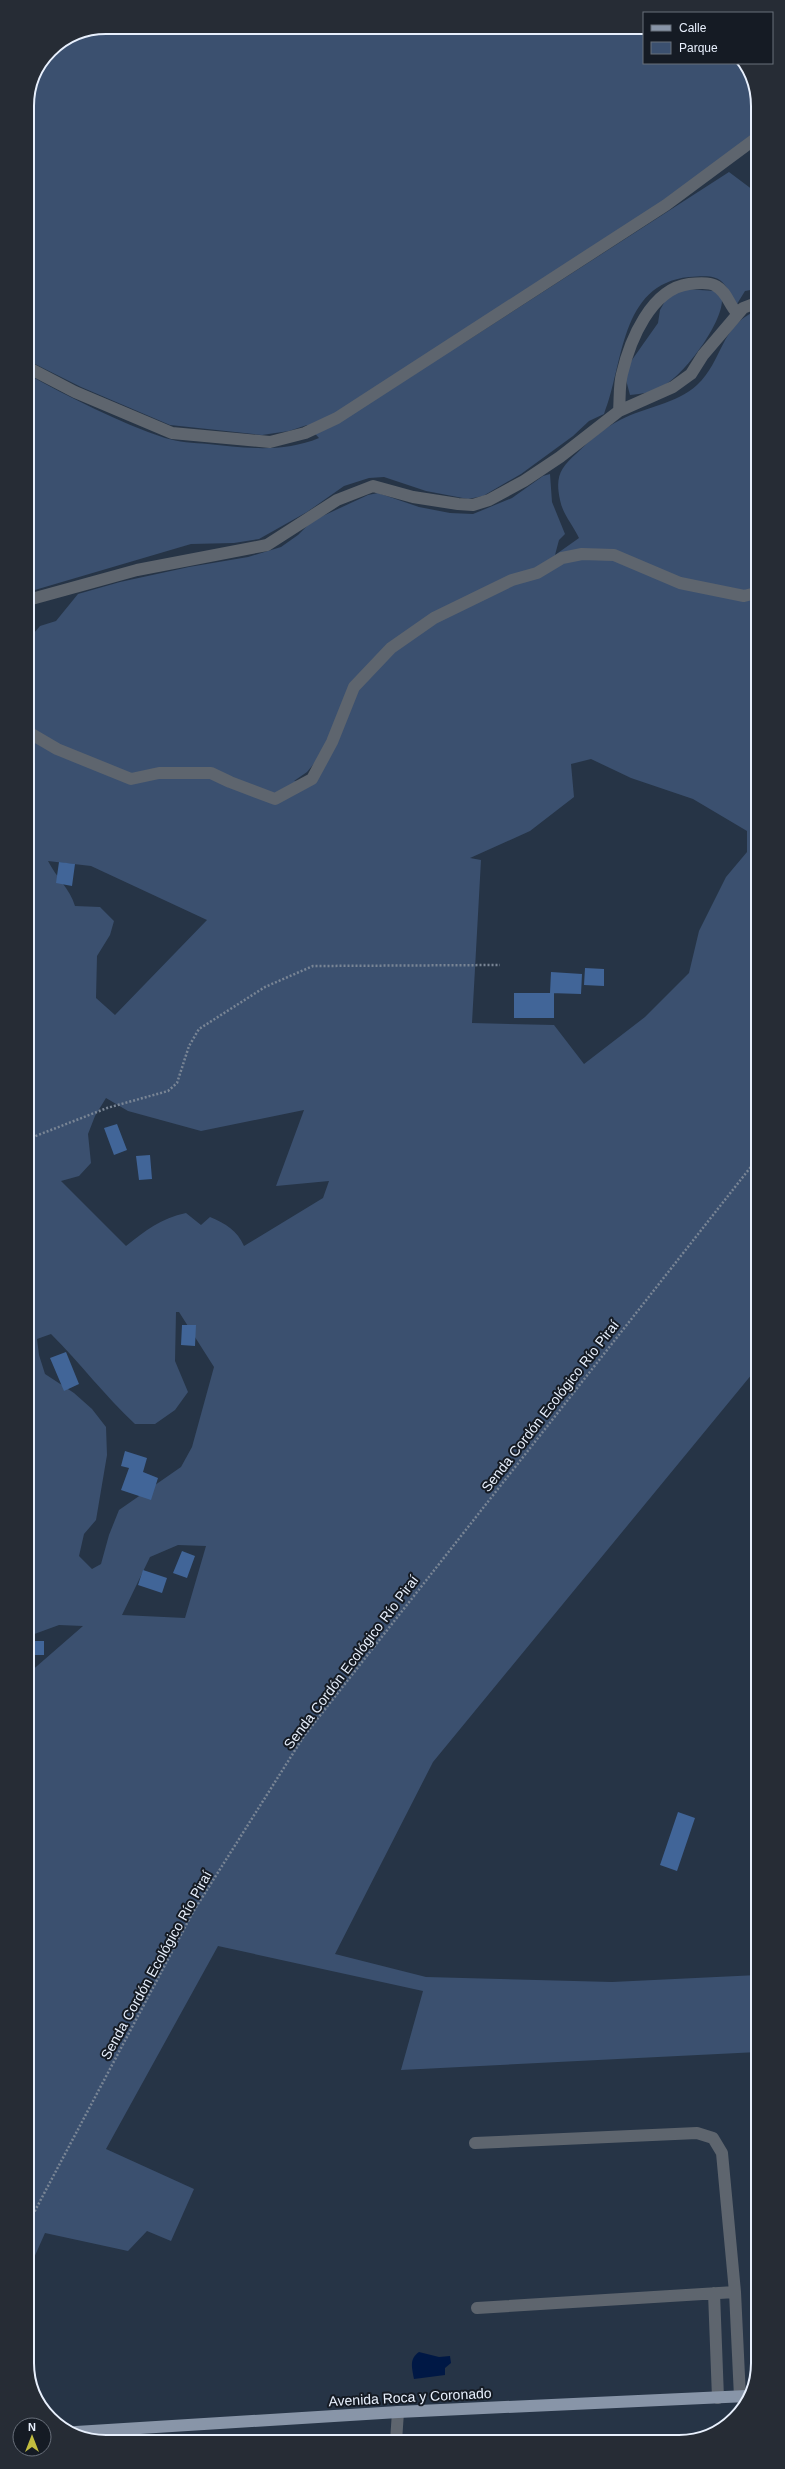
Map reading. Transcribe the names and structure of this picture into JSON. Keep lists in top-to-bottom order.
{
  "streets": {
    "main road": ["Avenida Roca y Coronado"],
    "path": ["Senda Cordón Ecológico Río Piraí"]
  },
  "legend": ["Calle", "Parque"],
  "north": "top"
}
